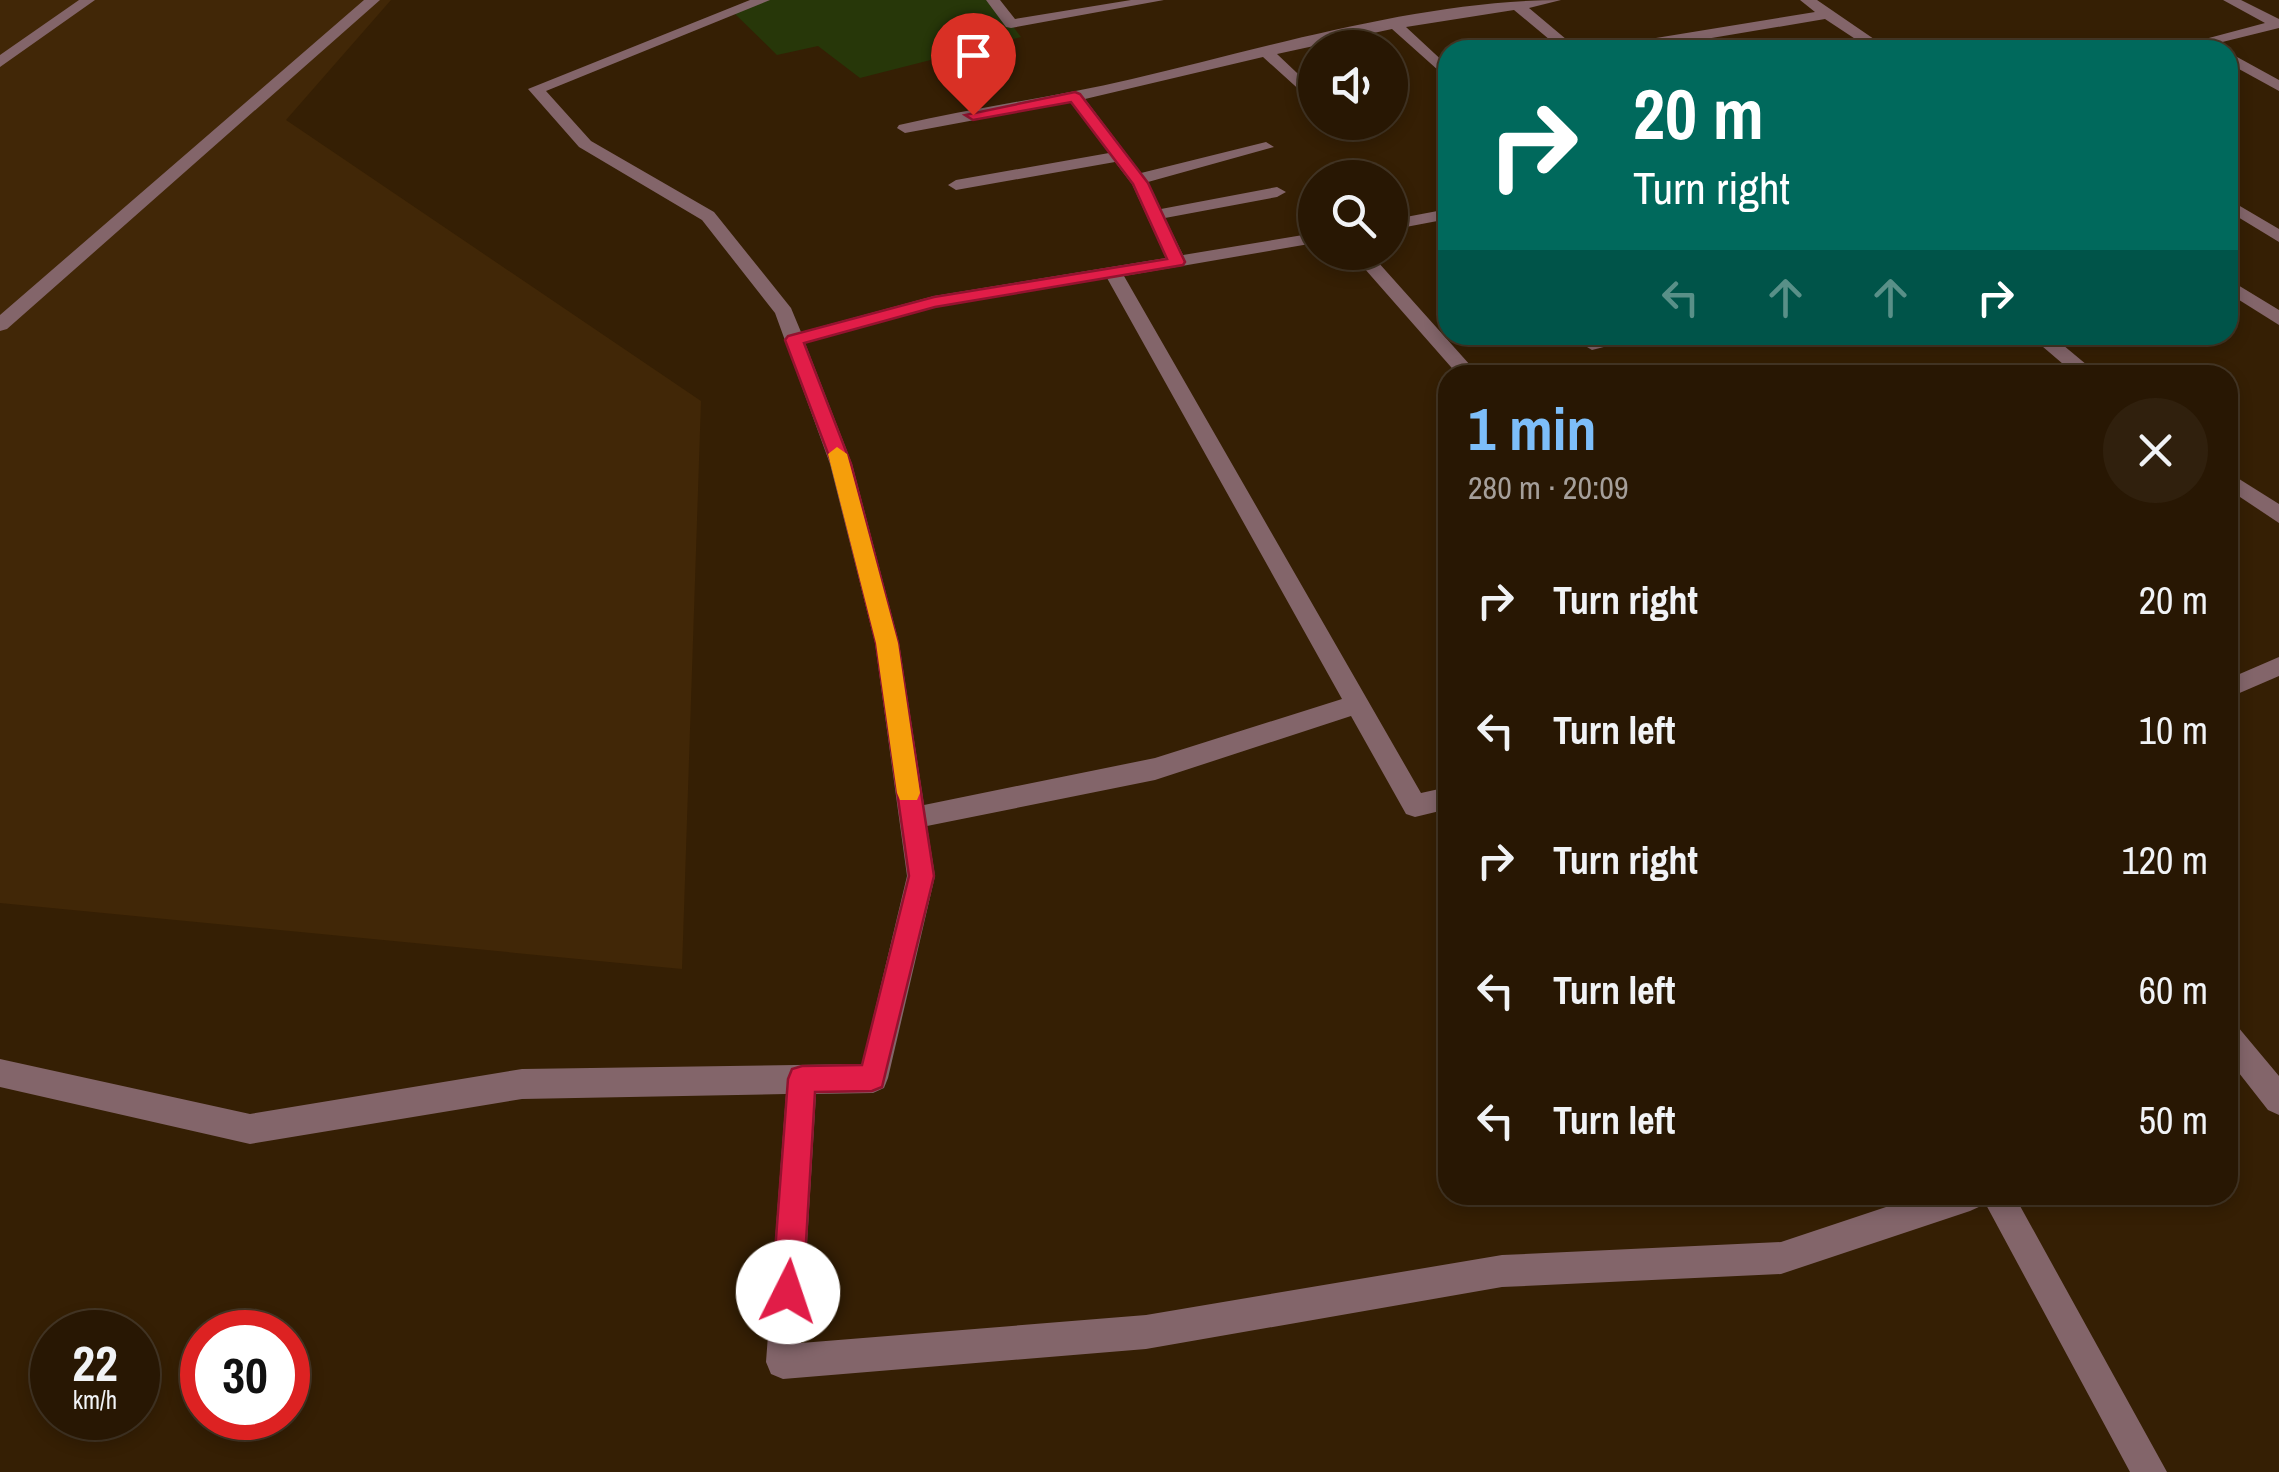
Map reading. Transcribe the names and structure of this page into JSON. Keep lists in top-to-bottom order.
{
  "page": {
    "turn": ["20 m", "Turn right"],
    "heading": ["1 min", "280 m · 20:09"],
    "list": [
      {
        "name": "Turn right",
        "value": "20 m"
      },
      {
        "name": "Turn left",
        "value": "10 m"
      },
      {
        "name": "Turn right",
        "value": "120 m"
      },
      {
        "name": "Turn left",
        "value": "60 m"
      },
      {
        "name": "Turn left",
        "value": "50 m"
      }
    ],
    "speed": "22 km/h",
    "limit": "30"
  }
}
